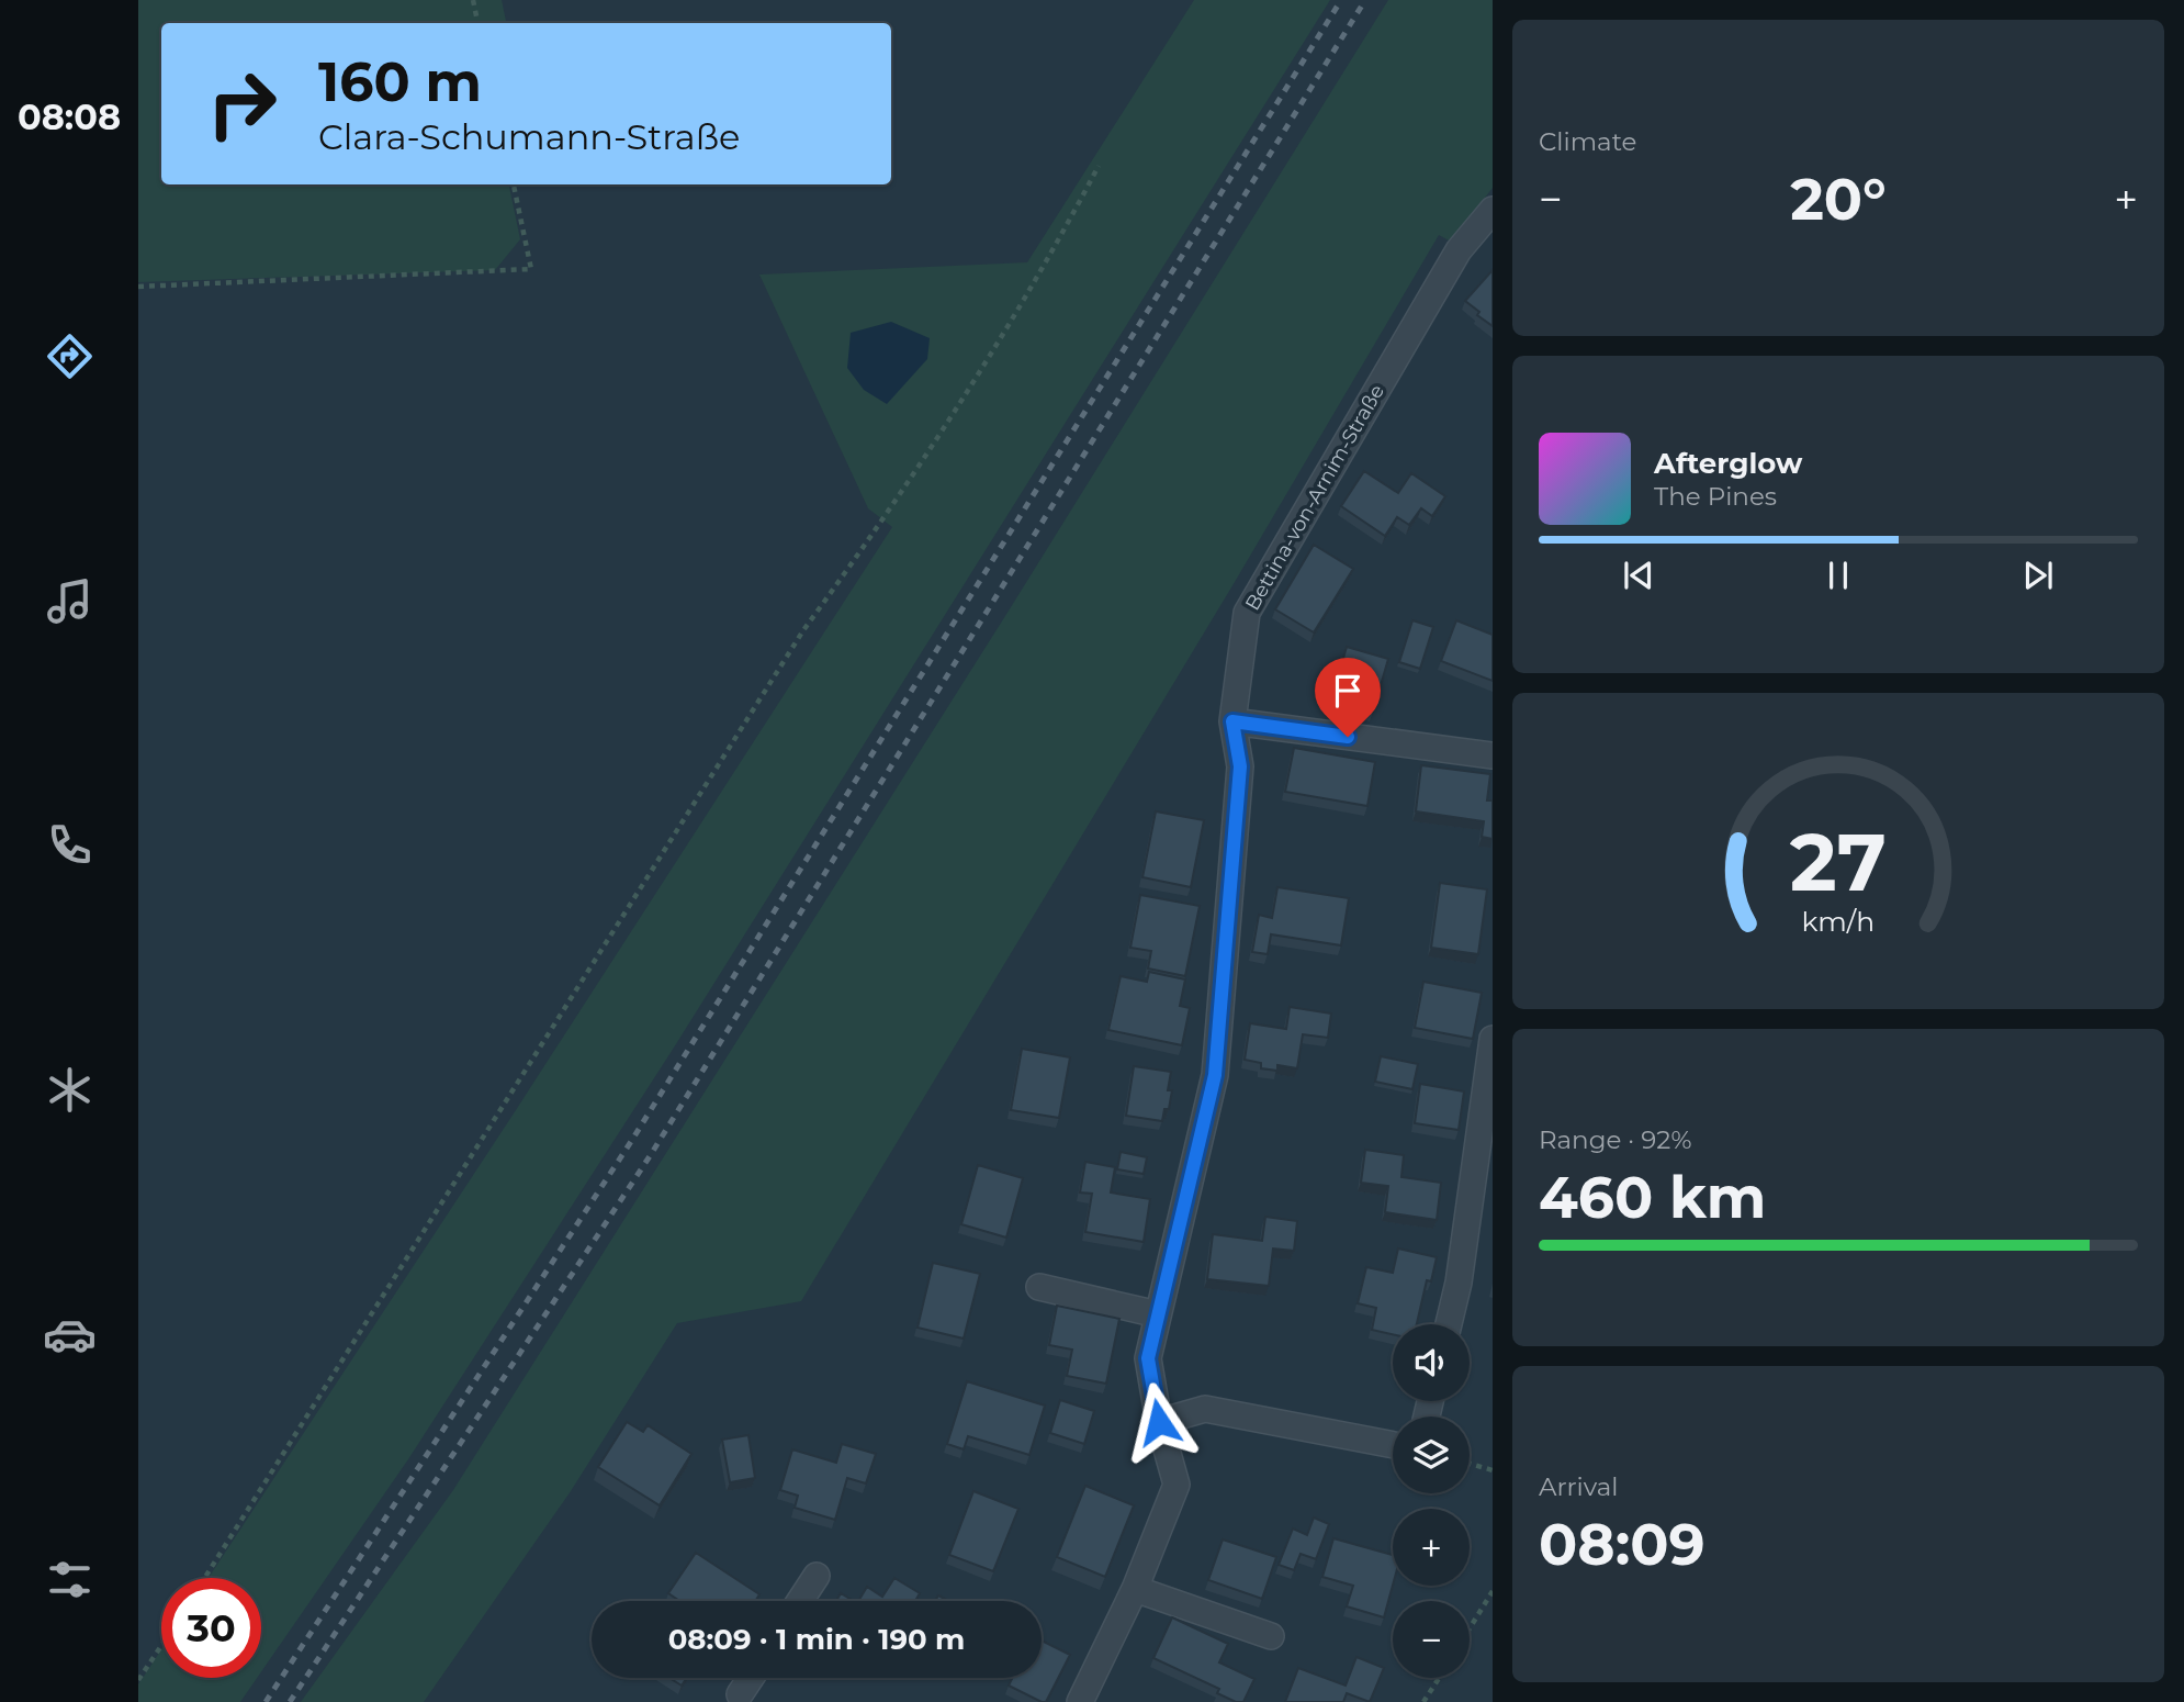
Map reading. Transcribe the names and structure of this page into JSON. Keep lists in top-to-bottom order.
{
  "streets": {
    "street": ["Bettina-von-Arnim-Straße"]
  },
  "page": {
    "tabs": "08:08",
    "tile": [
      "Climate",
      ["Range · 92%", "460 km"],
      ["Arrival", "08:09"]
    ],
    "turn": ["160 m", "Clara-Schumann-Straße"],
    "heat": ["−", "20°", "+"],
    "song": ["Afterglow", "The Pines"],
    "map_buttons": ["+", "−"],
    "limit": "30",
    "trip": "08:09 · 1 min · 190 m",
    "gauge": ["27", "km/h"]
  }
}
